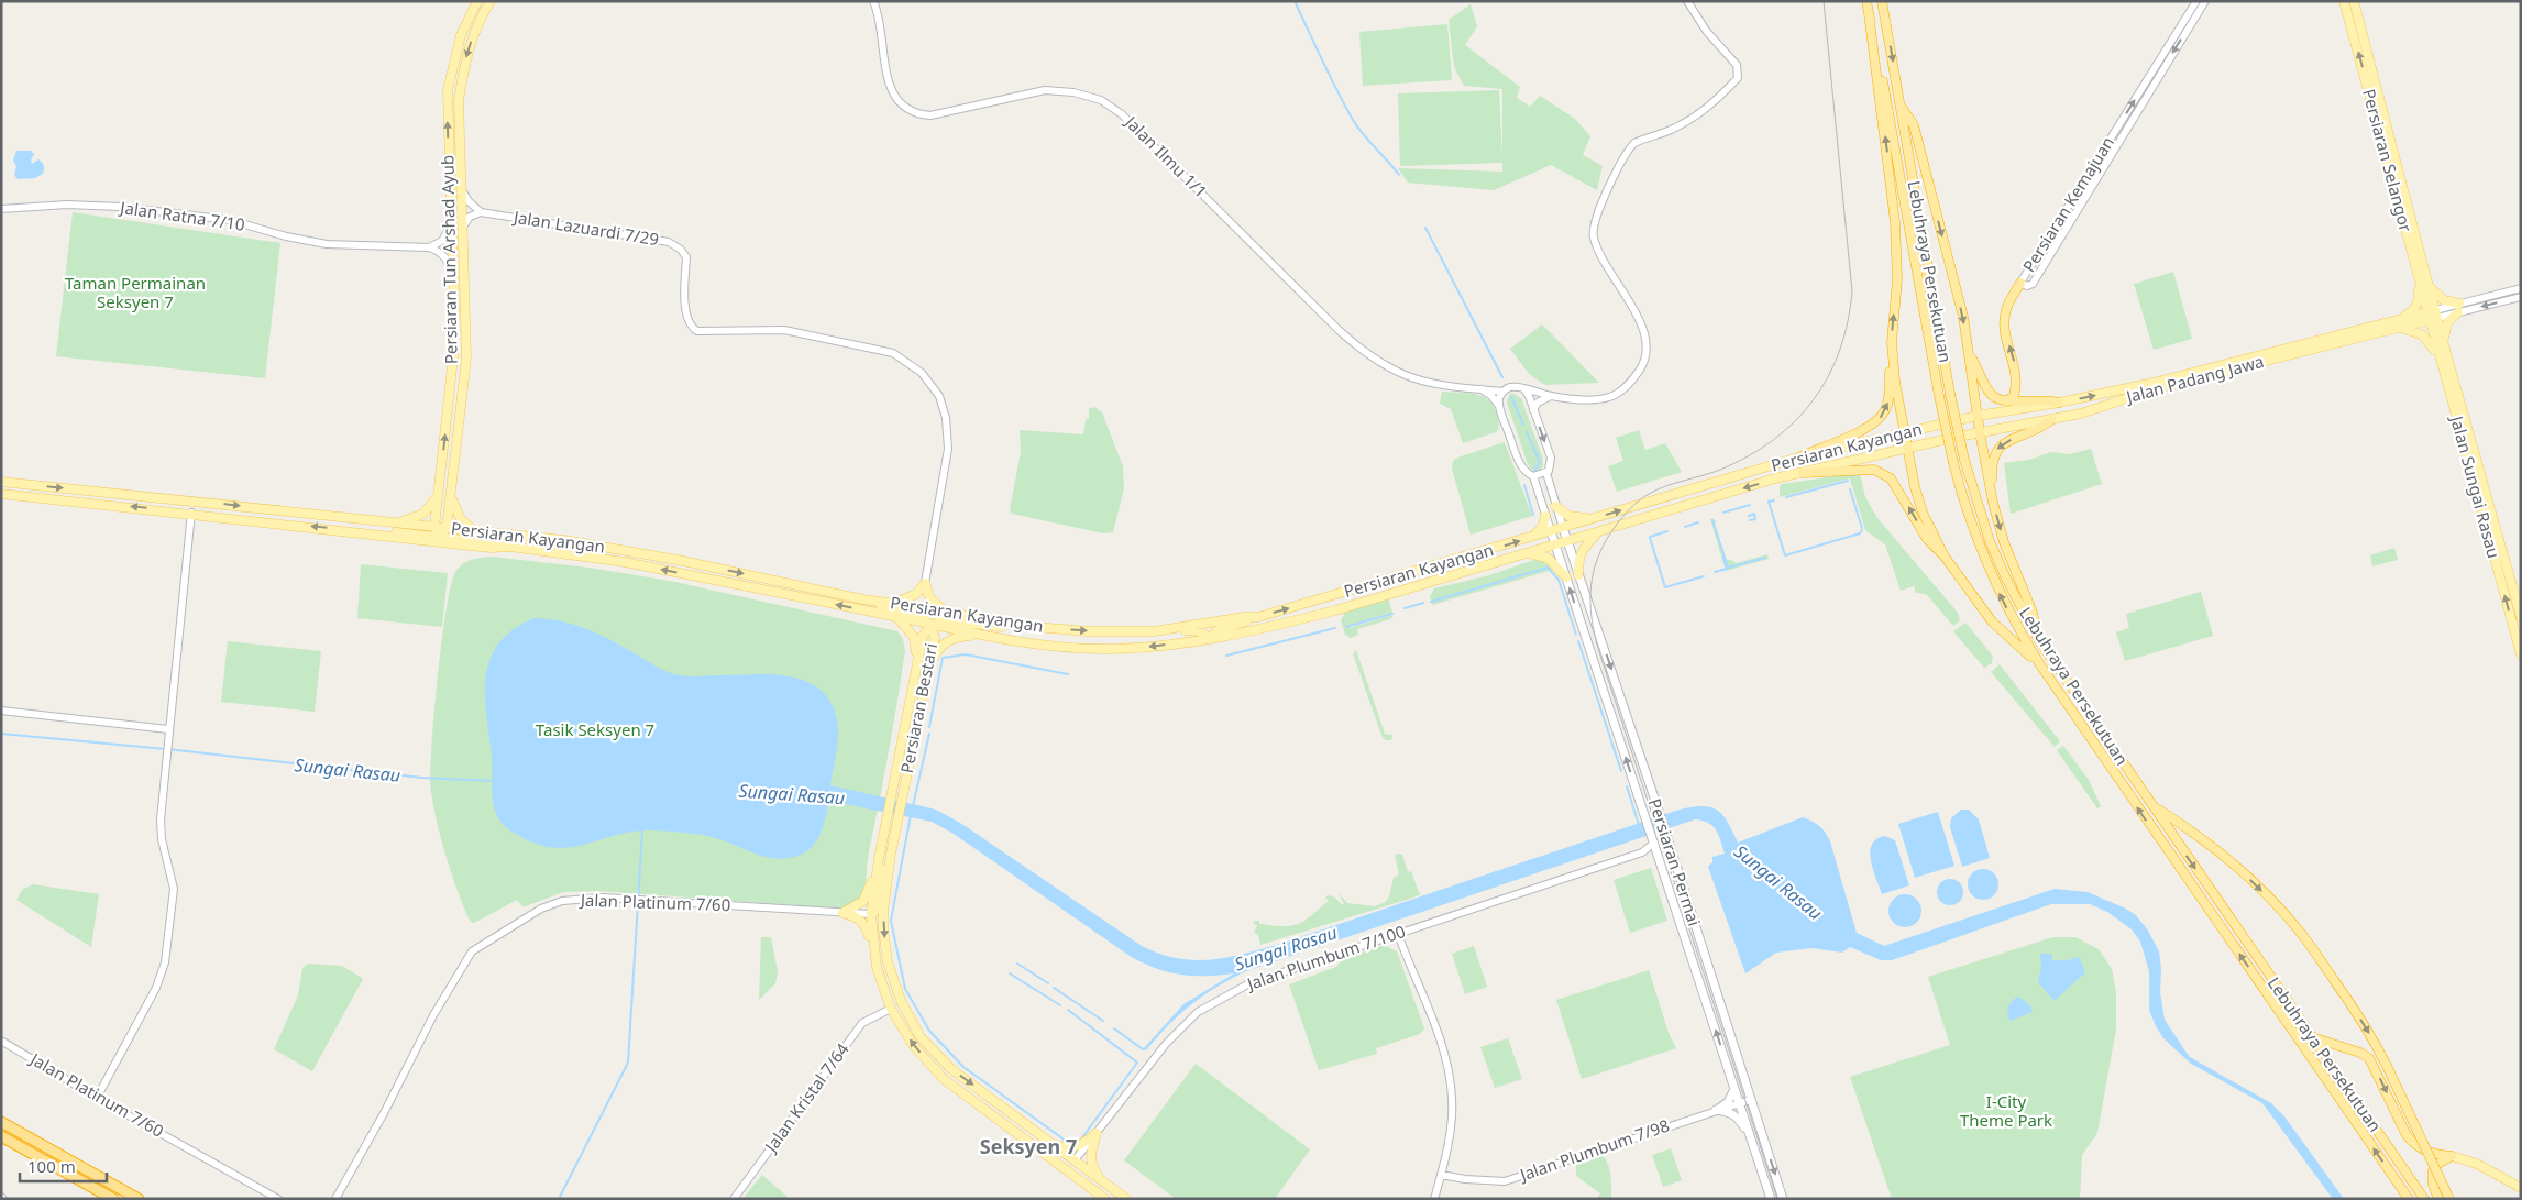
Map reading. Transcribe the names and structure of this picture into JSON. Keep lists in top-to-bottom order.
{
  "streets": {
    "highway": ["Lebuhraya Persekutuan"],
    "main road": [
      "Persiaran Selangor",
      "Persiaran Tun Arshad Ayub",
      "Jalan Padang Jawa",
      "Persiaran Kayangan",
      "Jalan Sungai Rasau",
      "Persiaran Bestari",
      "Persiaran Permai"
    ],
    "street": [
      "Jalan Ilmu 1/1",
      "Persiaran Kemajuan",
      "Jalan Ratna 7/10",
      "Jalan Lazuardi 7/29",
      "Jalan Platinum 7/60",
      "Jalan Plumbum 7/100",
      "Jalan Kristal 7/64",
      "Jalan Plumbum 7/98"
    ]
  },
  "crossings": [
    ["Persiaran Selangor", "Jalan Padang Jawa"],
    ["Persiaran Selangor", "Jalan Sungai Rasau"],
    ["Persiaran Tun Arshad Ayub", "Persiaran Kayangan"],
    ["Jalan Padang Jawa", "Persiaran Kayangan"],
    ["Jalan Padang Jawa", "Jalan Sungai Rasau"],
    ["Persiaran Kayangan", "Persiaran Bestari"],
    ["Persiaran Kayangan", "Persiaran Permai"],
    ["Persiaran Bestari", "Jalan Platinum 7/60"],
    ["Persiaran Bestari", "Jalan Plumbum 7/100"],
    ["Persiaran Bestari", "Jalan Kristal 7/64"],
    ["Persiaran Permai", "Jalan Plumbum 7/98"]
  ],
  "districts": ["Seksyen 7"],
  "water": ["Sungai Rasau"],
  "parks": ["Taman Permainan Seksyen 7", "Tasik Seksyen 7", "I-City Theme Park"],
  "scale_bar": "100 m"
}
